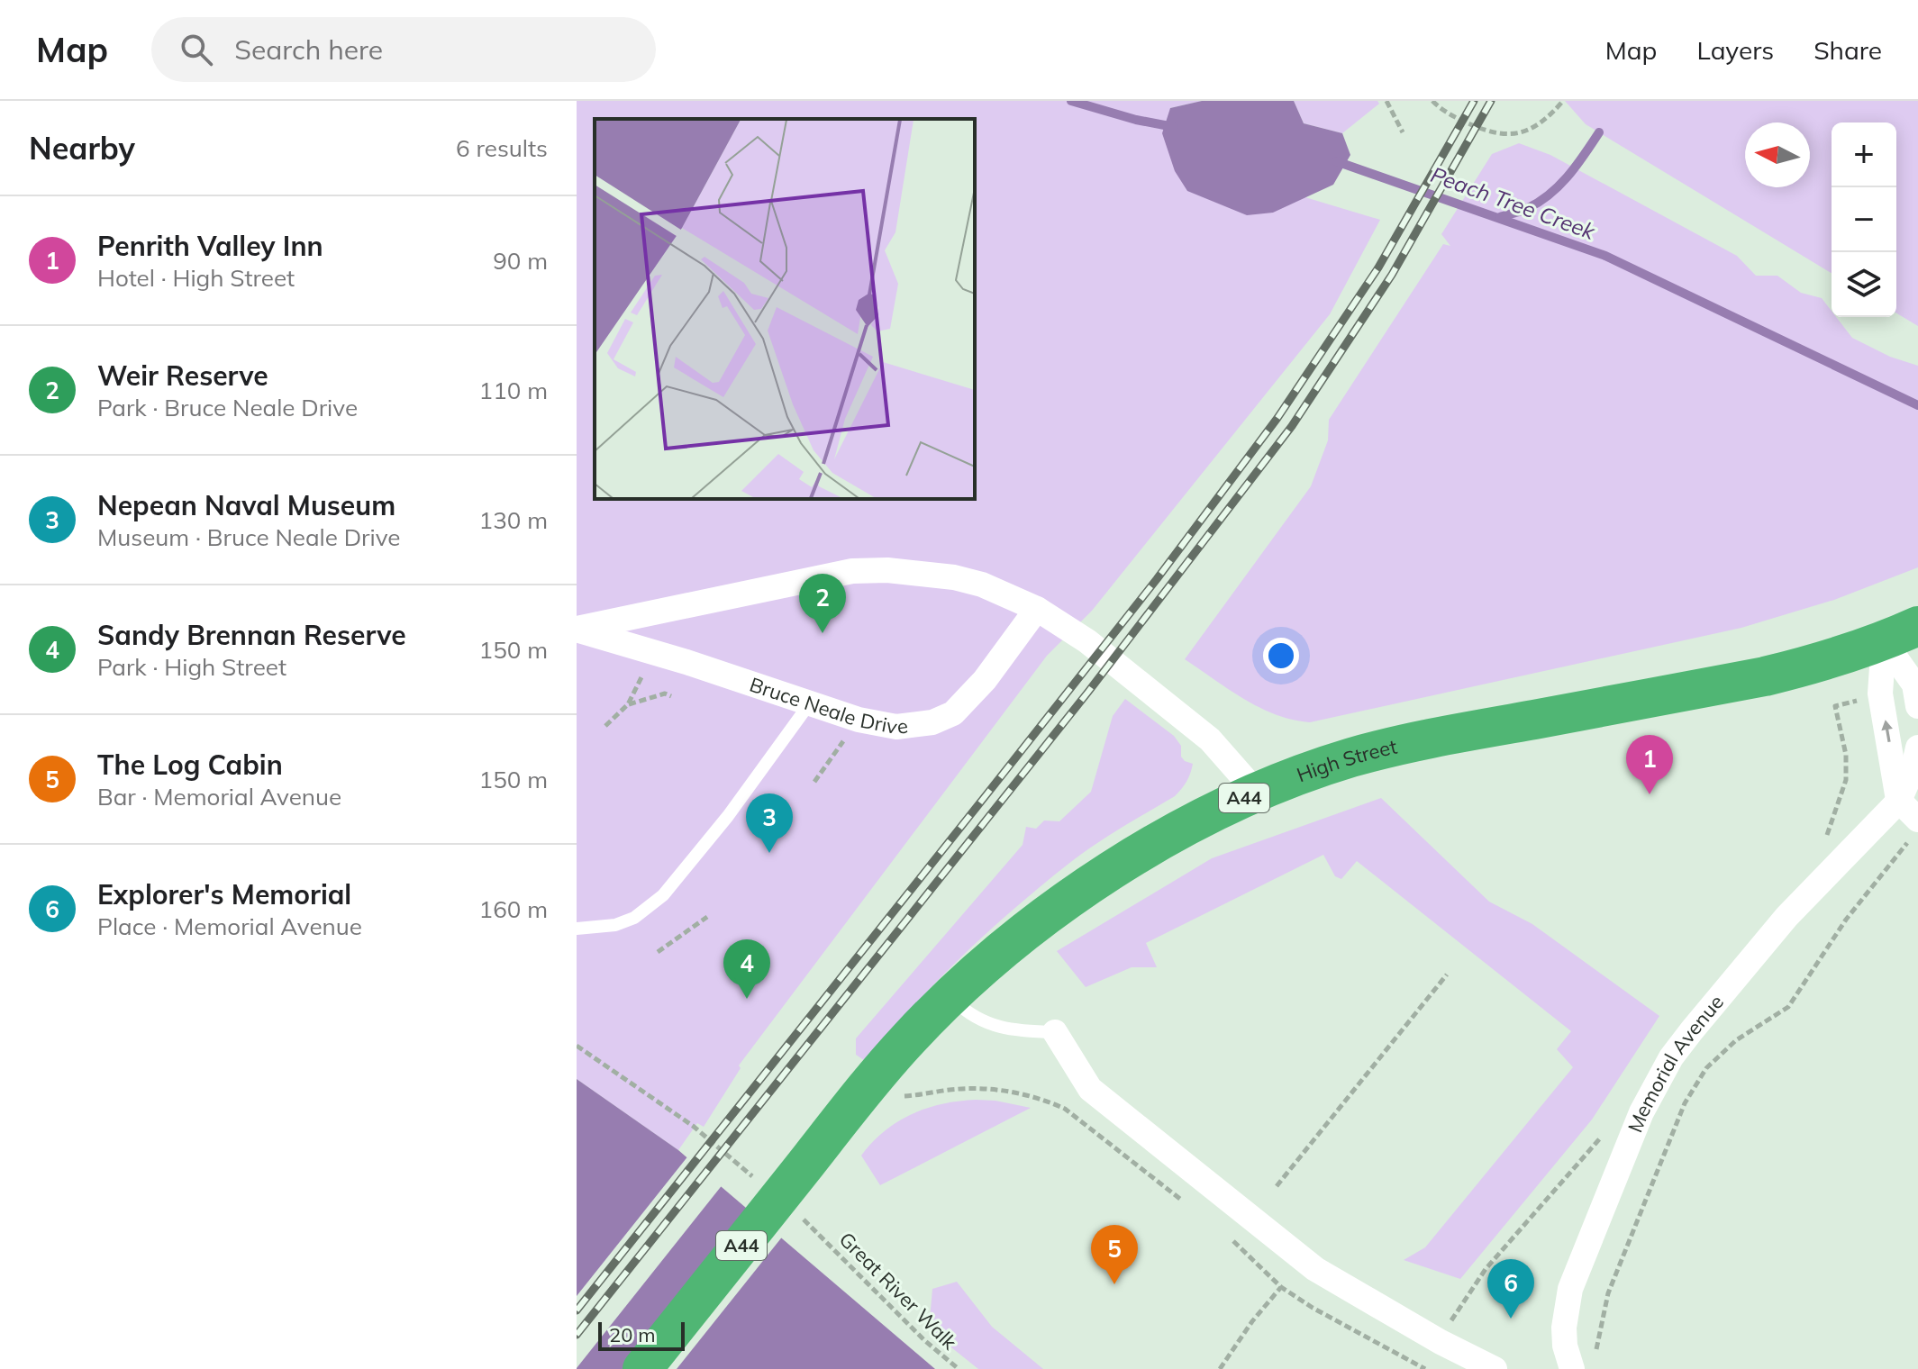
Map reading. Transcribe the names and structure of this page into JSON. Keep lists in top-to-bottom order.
{
  "streets": {
    "highway": ["High Street", "A44"],
    "street": ["Bruce Neale Drive", "Memorial Avenue"],
    "path": ["Great River Walk"]
  },
  "crossings": [
    ["Bruce Neale Drive", "High Street"]
  ],
  "water": ["Peach Tree Creek"],
  "scale_bar": "20 m",
  "north": "left",
  "page": {
    "header": "Map",
    "search": "Search here",
    "nav": ["Map", "Layers", "Share"],
    "heading": ["Nearby", "6 results"],
    "map_buttons": ["+", "−"],
    "list": [
      {
        "mark": "1",
        "name": "Penrith Valley Inn",
        "note": "Hotel · High Street",
        "value": "90 m"
      },
      {
        "mark": "2",
        "name": "Weir Reserve",
        "note": "Park · Bruce Neale Drive",
        "value": "110 m"
      },
      {
        "mark": "3",
        "name": "Nepean Naval Museum",
        "note": "Museum · Bruce Neale Drive",
        "value": "130 m"
      },
      {
        "mark": "4",
        "name": "Sandy Brennan Reserve",
        "note": "Park · High Street",
        "value": "150 m"
      },
      {
        "mark": "5",
        "name": "The Log Cabin",
        "note": "Bar · Memorial Avenue",
        "value": "150 m"
      },
      {
        "mark": "6",
        "name": "Explorer's Memorial",
        "note": "Place · Memorial Avenue",
        "value": "160 m"
      }
    ],
    "pins": [
      "2",
      "1",
      "3",
      "4",
      "5",
      "6"
    ],
    "scale": "20 m"
  }
}
